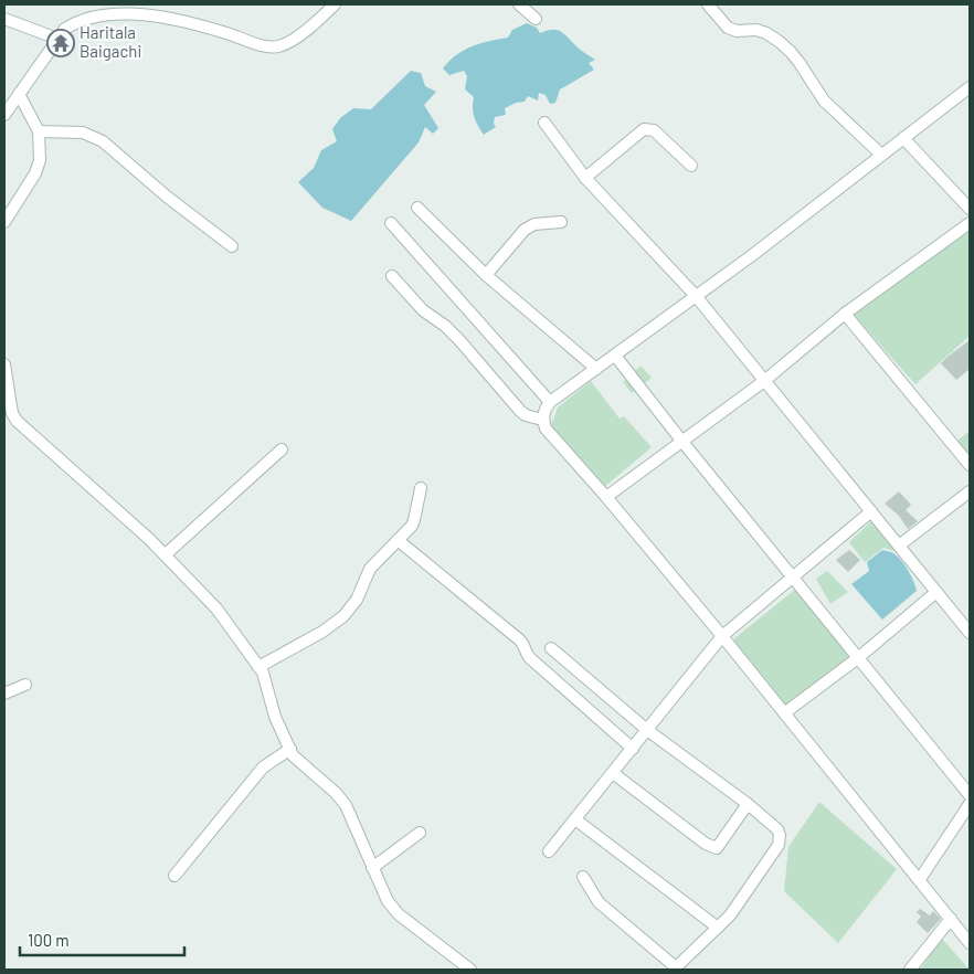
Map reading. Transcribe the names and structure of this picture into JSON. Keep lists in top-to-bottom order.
{
  "places": {
    "temple": ["Haritala Baigachi"]
  },
  "scale_bar": "100 m"
}
